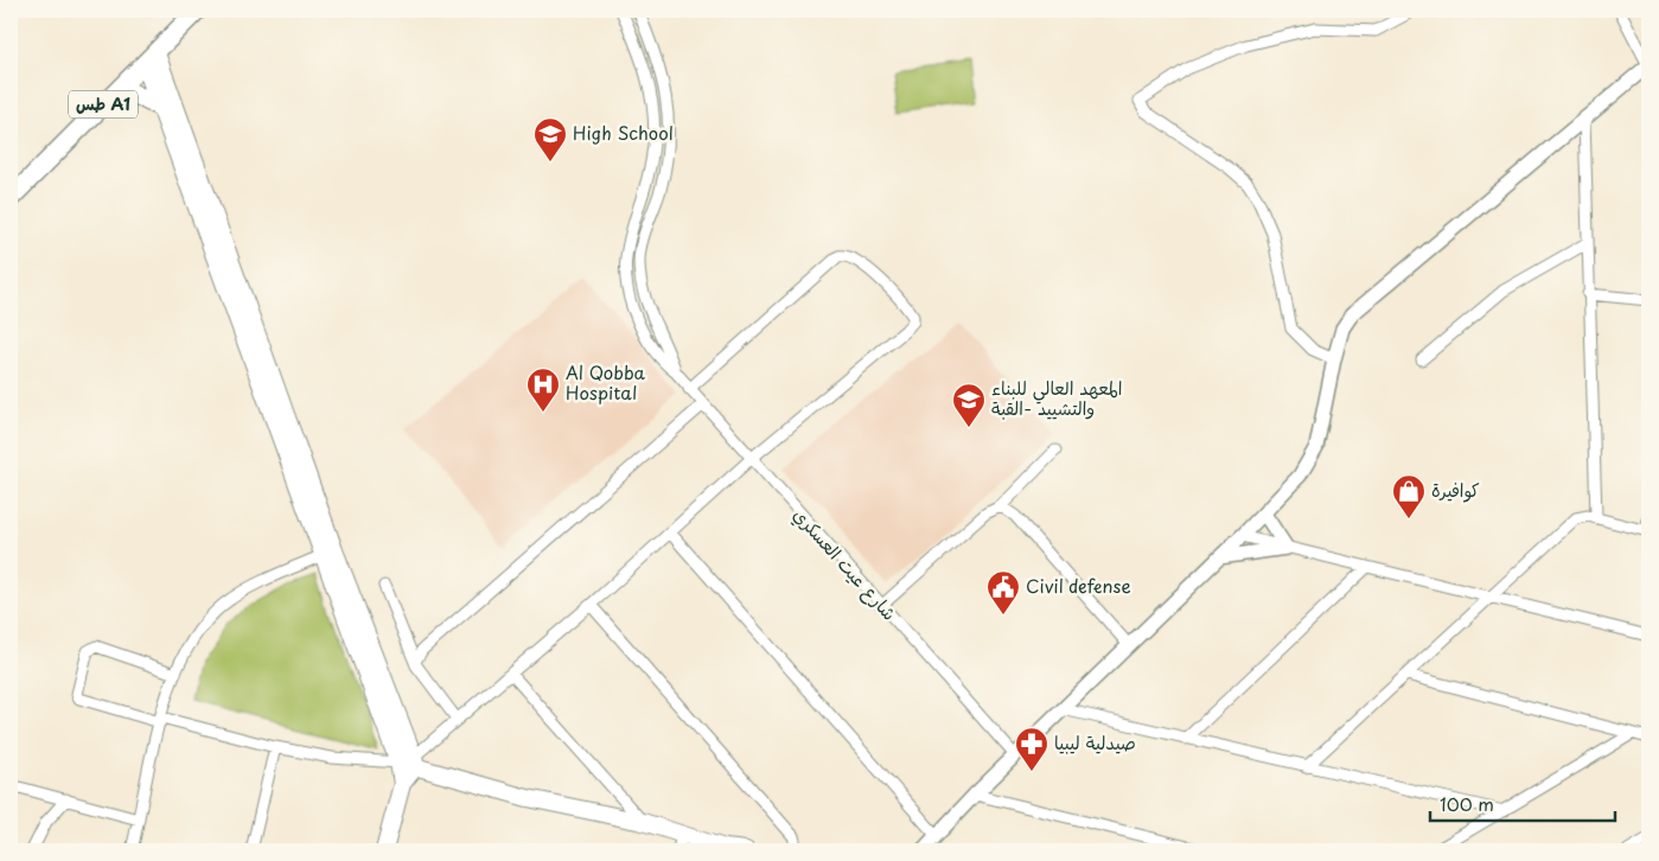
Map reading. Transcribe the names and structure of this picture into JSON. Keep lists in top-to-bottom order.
{
  "streets": {
    "highway": ["طس A1"],
    "street": ["شارع عيت العسكري"]
  },
  "places": {
    "school or university": ["High School", "المعهد العالي للبناء والتشييد -القبة"],
    "hospital": ["Al Qobba Hospital"],
    "shop": ["كوافيرة"],
    "public building": ["Civil defense"],
    "pharmacy": ["صيدلية ليبيا"]
  },
  "scale_bar": "100 m"
}
